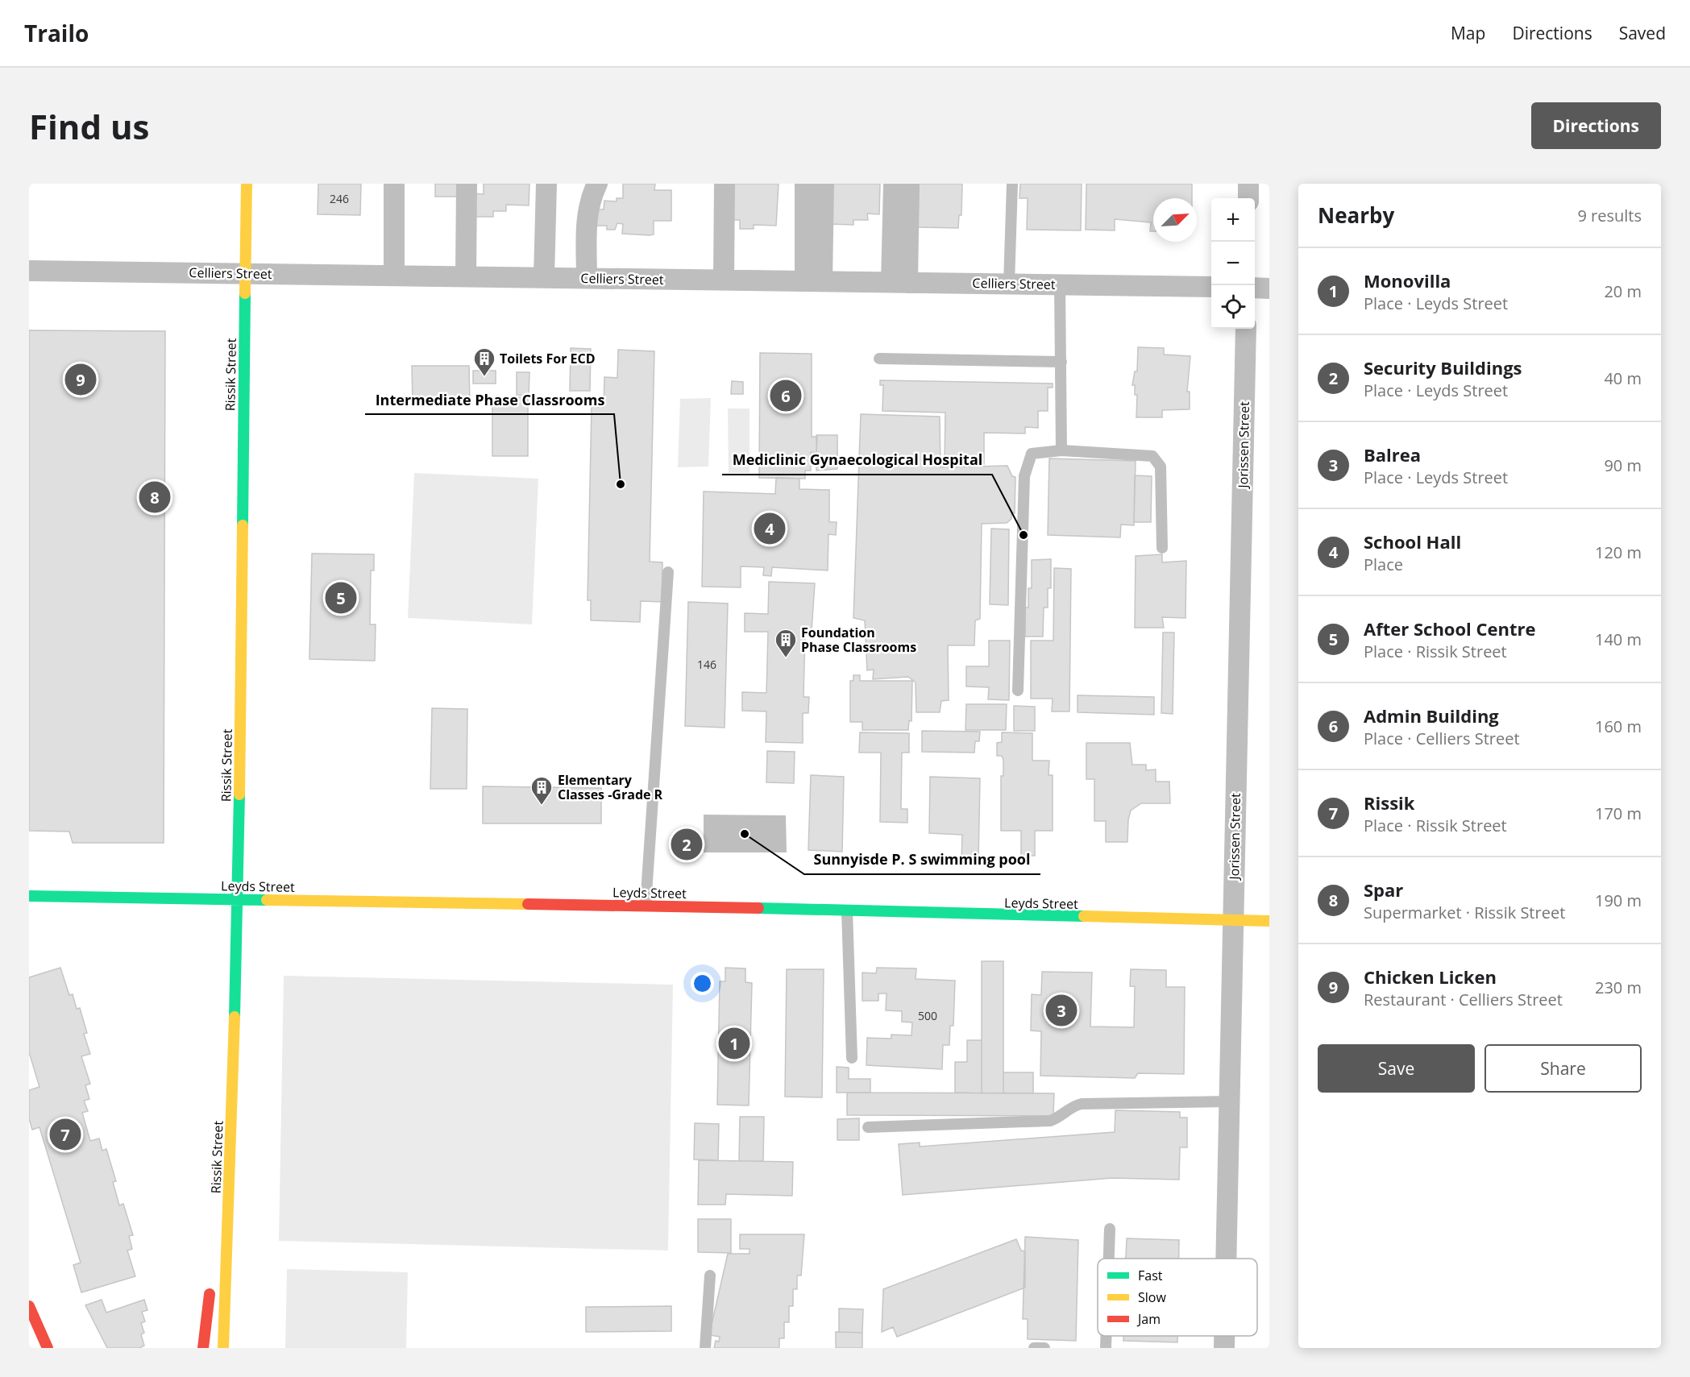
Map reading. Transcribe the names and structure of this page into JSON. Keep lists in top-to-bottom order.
{
  "streets": {
    "main road": ["Rissik Street", "Leyds Street"],
    "street": ["Celliers Street", "Jorissen Street"]
  },
  "crossings": [
    ["Celliers Street", "Rissik Street"],
    ["Rissik Street", "Leyds Street"],
    ["Jorissen Street", "Leyds Street"]
  ],
  "places": {
    "building": ["Toilets For ECD", "Foundation Phase Classrooms", "Elementary Classes -Grade R"],
    "other": ["Intermediate Phase Classrooms", "Mediclinic Gynaecological Hospital", "Sunnyisde P. S swimming pool"]
  },
  "house_numbers": ["246", "146", "500"],
  "legend": ["Fast", "Slow", "Jam"],
  "north": "top right",
  "page": {
    "header": "Trailo",
    "nav": ["Map", "Directions", "Saved"],
    "buttons": [
      "Directions",
      ["Save", "Share"]
    ],
    "title": "Find us",
    "heading": ["Nearby", "9 results"],
    "map_buttons": ["+", "−"],
    "list": [
      {
        "mark": "1",
        "name": "Monovilla",
        "note": "Place · Leyds Street",
        "value": "20 m"
      },
      {
        "mark": "2",
        "name": "Security Buildings",
        "note": "Place · Leyds Street",
        "value": "40 m"
      },
      {
        "mark": "3",
        "name": "Balrea",
        "note": "Place · Leyds Street",
        "value": "90 m"
      },
      {
        "mark": "4",
        "name": "School Hall",
        "note": "Place",
        "value": "120 m"
      },
      {
        "mark": "5",
        "name": "After School Centre",
        "note": "Place · Rissik Street",
        "value": "140 m"
      },
      {
        "mark": "6",
        "name": "Admin Building",
        "note": "Place · Celliers Street",
        "value": "160 m"
      },
      {
        "mark": "7",
        "name": "Rissik",
        "note": "Place · Rissik Street",
        "value": "170 m"
      },
      {
        "mark": "8",
        "name": "Spar",
        "note": "Supermarket · Rissik Street",
        "value": "190 m"
      },
      {
        "mark": "9",
        "name": "Chicken Licken",
        "note": "Restaurant · Celliers Street",
        "value": "230 m"
      }
    ],
    "pins": [
      "9",
      "6",
      "8",
      "4",
      "5",
      "2",
      "3",
      "1",
      "7"
    ]
  }
}
